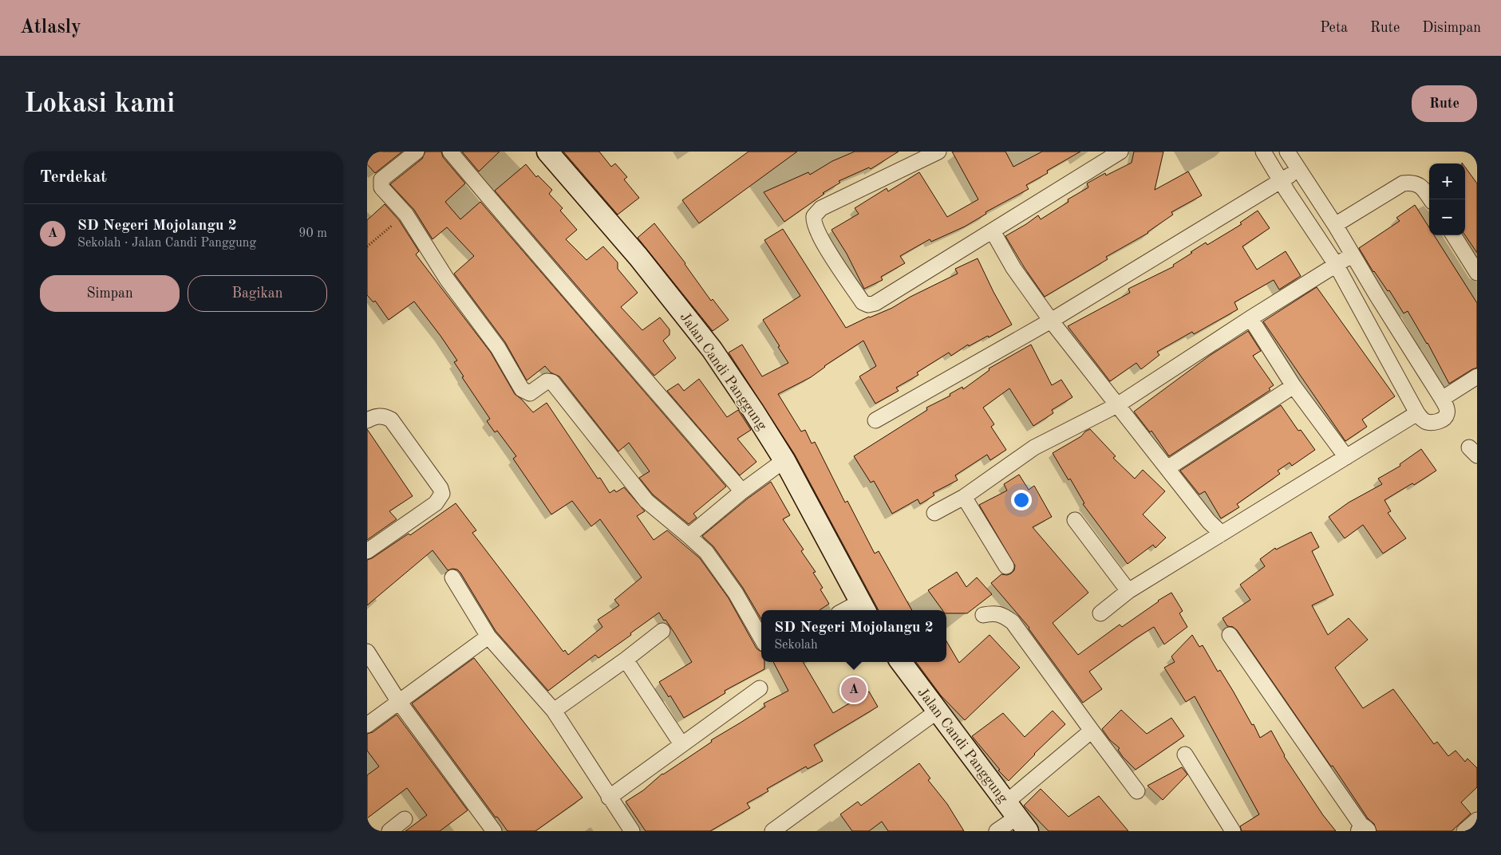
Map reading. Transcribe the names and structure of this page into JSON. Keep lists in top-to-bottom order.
{
  "streets": {
    "main road": ["Jalan Candi Panggung"]
  },
  "page": {
    "header": "Atlasly",
    "nav": ["Peta", "Rute", "Disimpan"],
    "buttons": [
      "Rute",
      ["Simpan", "Bagikan"]
    ],
    "title": "Lokasi kami",
    "heading": "Terdekat",
    "map_buttons": ["+", "−"],
    "list": [
      {
        "mark": "A",
        "name": "SD Negeri Mojolangu 2",
        "note": "Sekolah · Jalan Candi Panggung",
        "value": "90 m"
      }
    ],
    "popup": ["SD Negeri Mojolangu 2", "Sekolah"],
    "pins": "A"
  }
}
